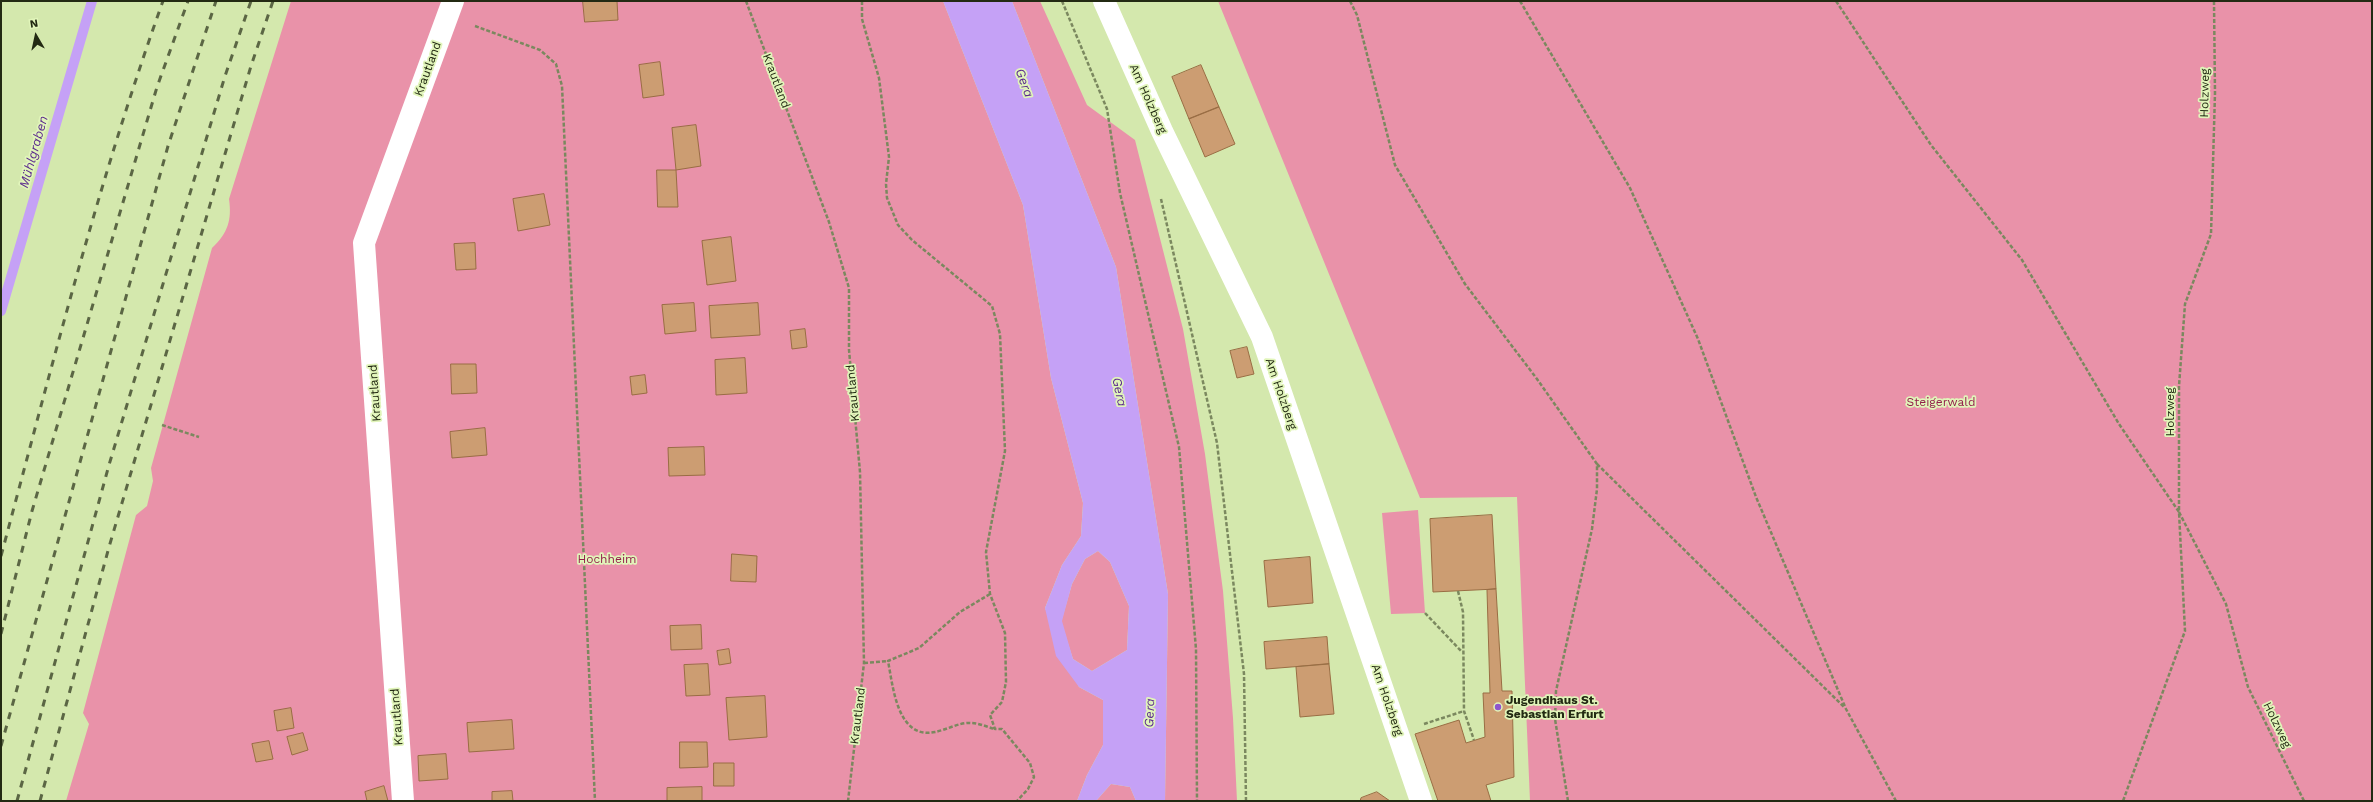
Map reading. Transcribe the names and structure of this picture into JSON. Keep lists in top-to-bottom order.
{
  "streets": {
    "street": ["Krautland", "Am Holzberg"],
    "path": ["Holzweg"]
  },
  "water": ["Gera", "Mühlgraben"],
  "parks": ["Steigerwald", "Hochheim"],
  "places": ["Jugendhaus St. Sebastian Erfurt"],
  "north": "top"
}
